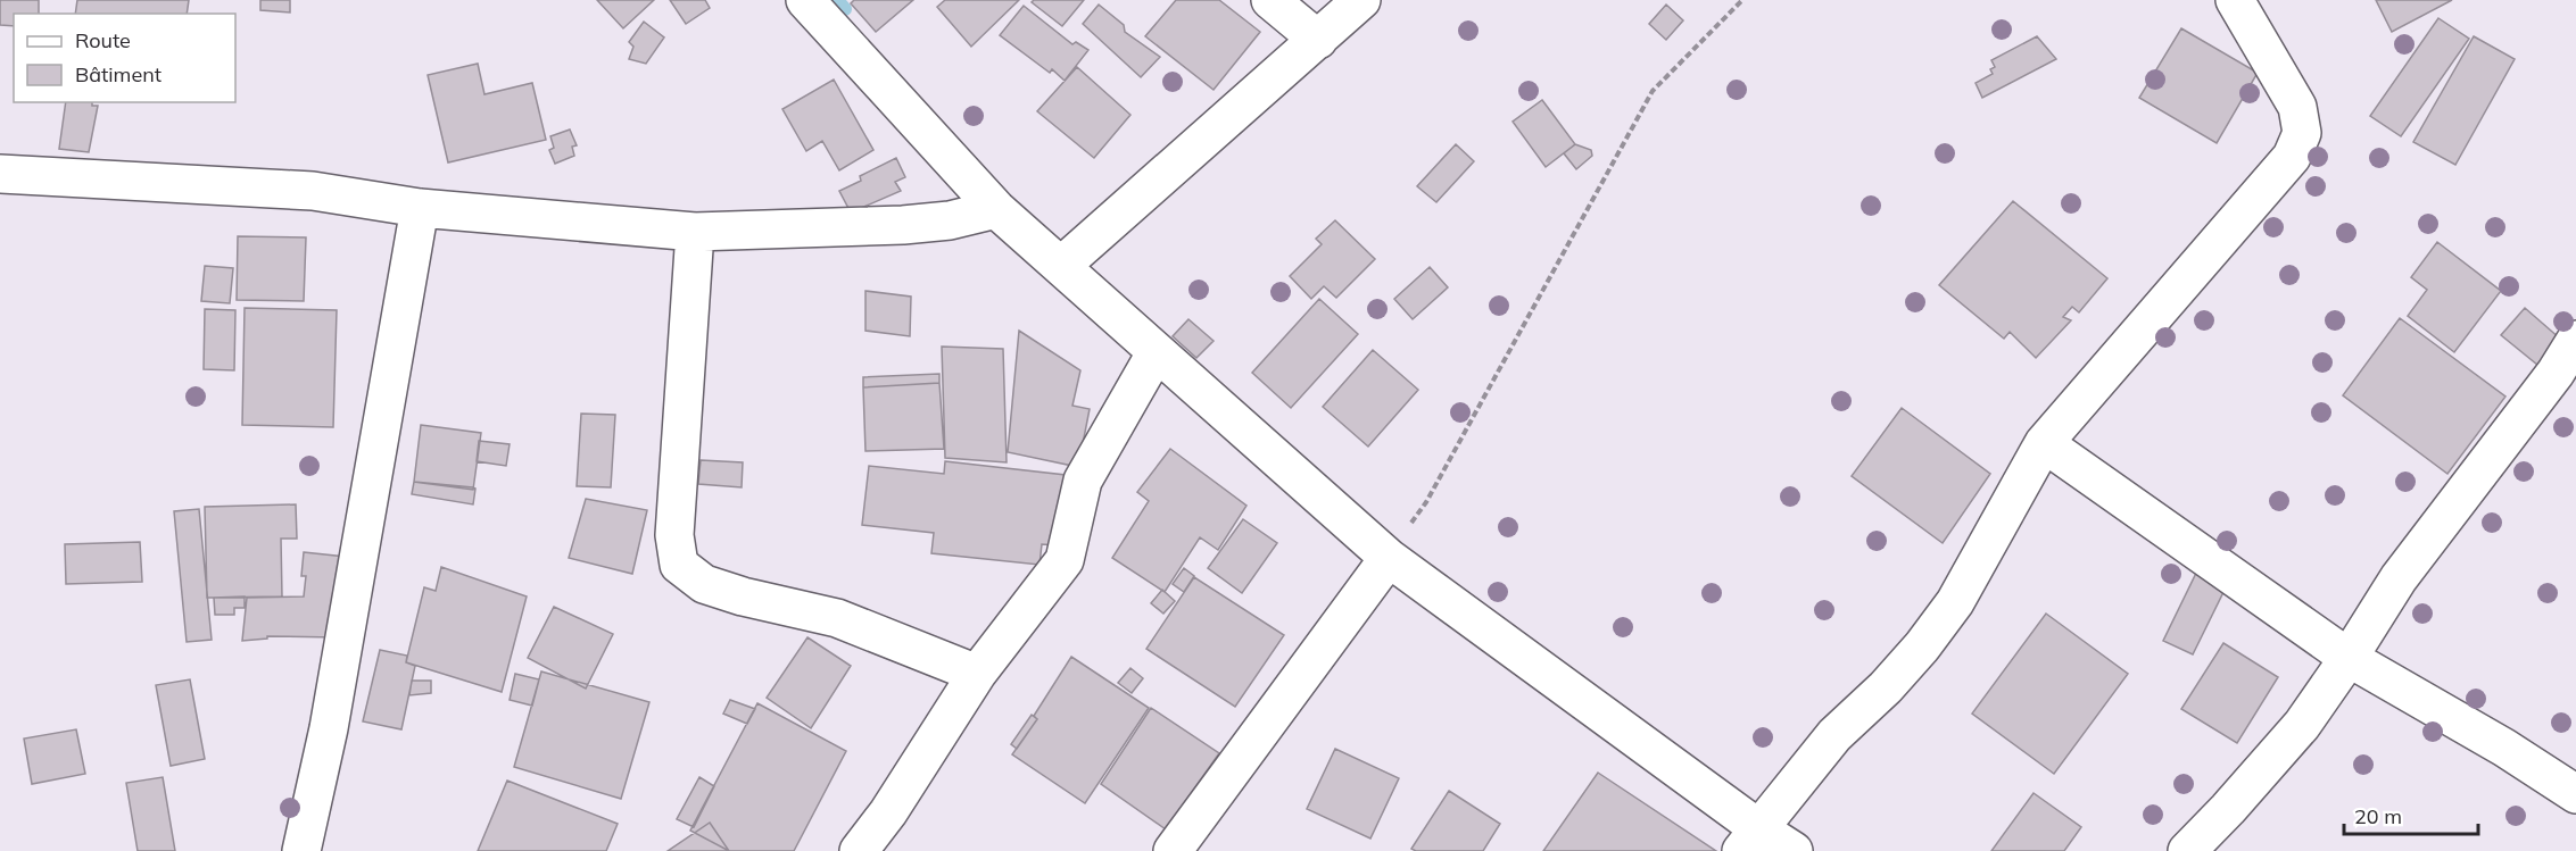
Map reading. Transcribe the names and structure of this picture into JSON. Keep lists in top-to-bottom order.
{
  "legend": ["Route", "Bâtiment"],
  "scale_bar": "20 m"
}
